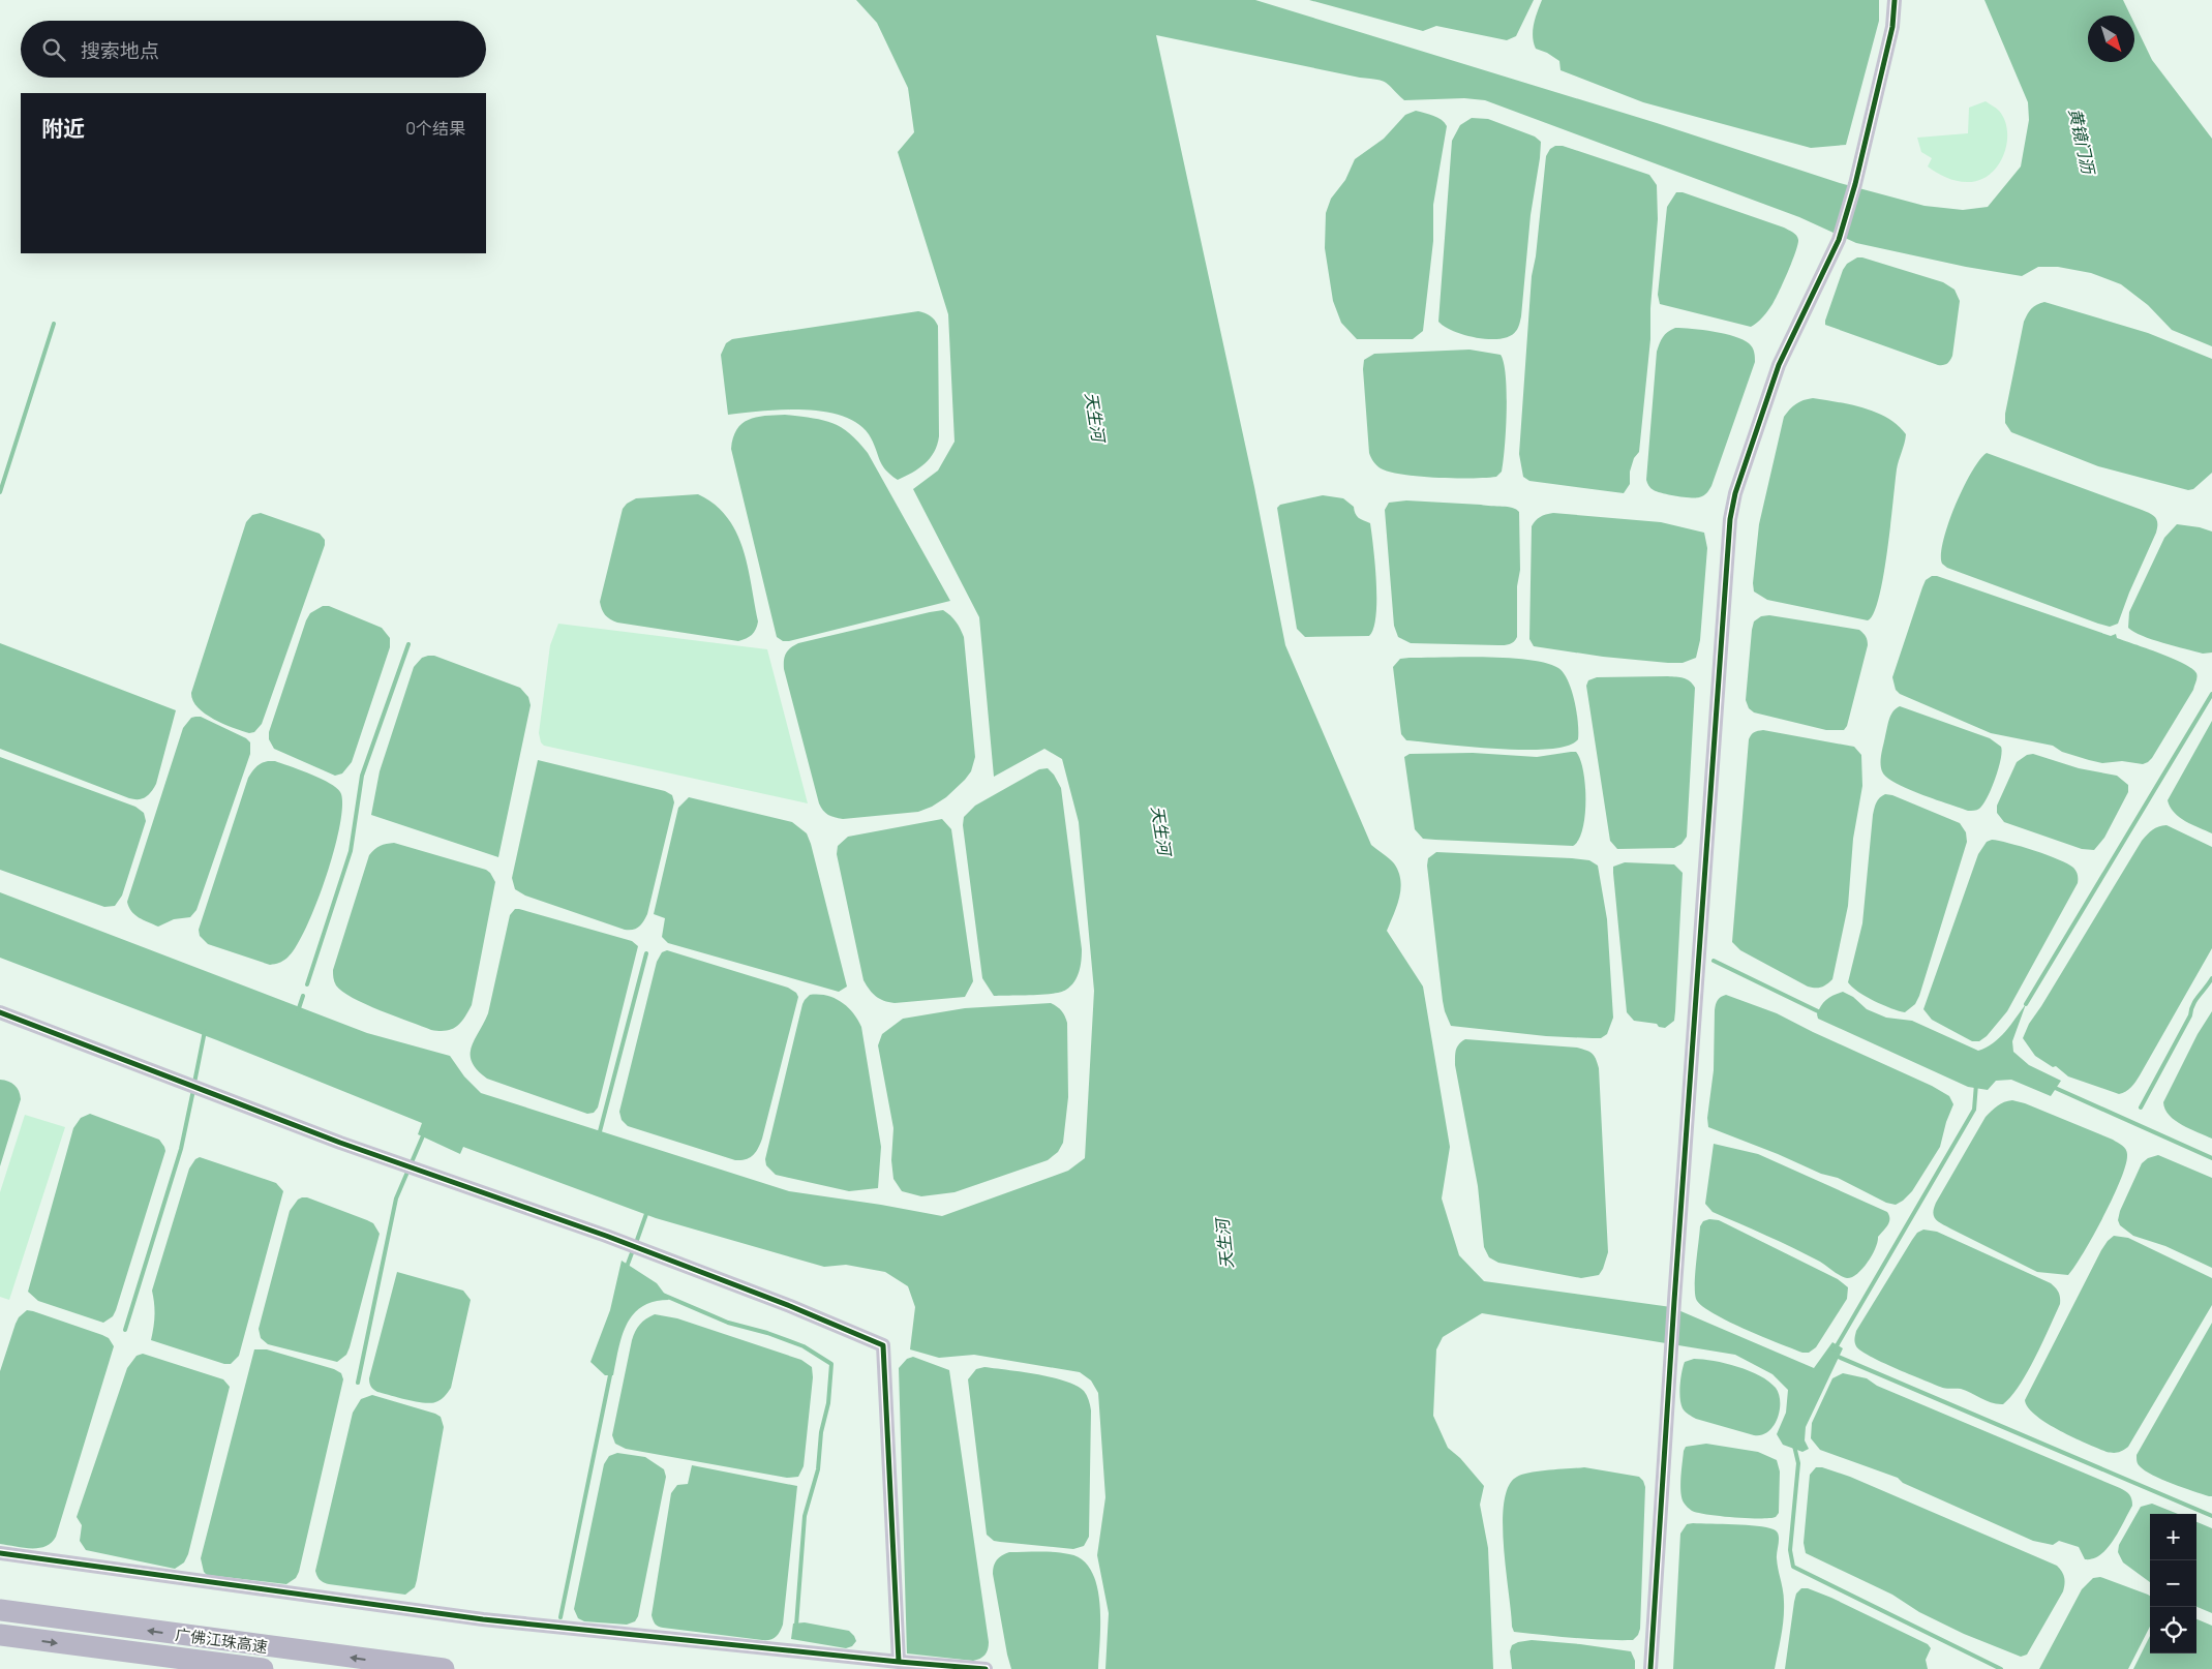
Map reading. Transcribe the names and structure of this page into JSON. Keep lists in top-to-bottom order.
{
  "streets": {
    "highway": ["广佛江珠高速"]
  },
  "water": ["黄镜门沥", "天生河"],
  "north": "bottom right",
  "page": {
    "search": "搜索地点",
    "heading": ["附近", "0个结果"],
    "map_buttons": ["+", "−"]
  }
}
